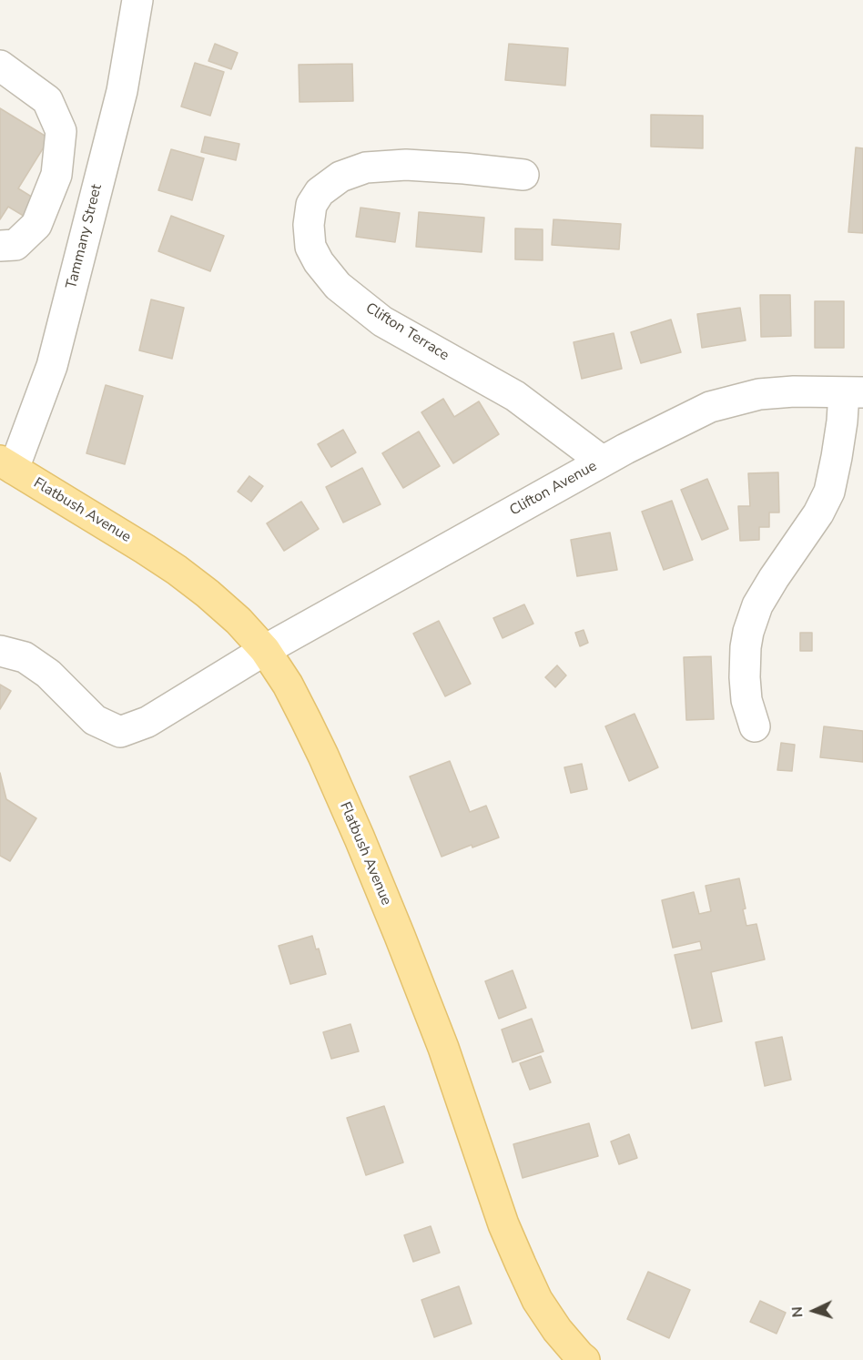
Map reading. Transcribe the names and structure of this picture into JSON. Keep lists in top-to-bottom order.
{
  "streets": {
    "main road": ["Flatbush Avenue"],
    "street": ["Tammany Street", "Clifton Terrace", "Clifton Avenue"]
  },
  "crossings": [
    ["Tammany Street", "Flatbush Avenue"],
    ["Clifton Terrace", "Clifton Avenue"],
    ["Clifton Avenue", "Flatbush Avenue"]
  ],
  "north": "left"
}
